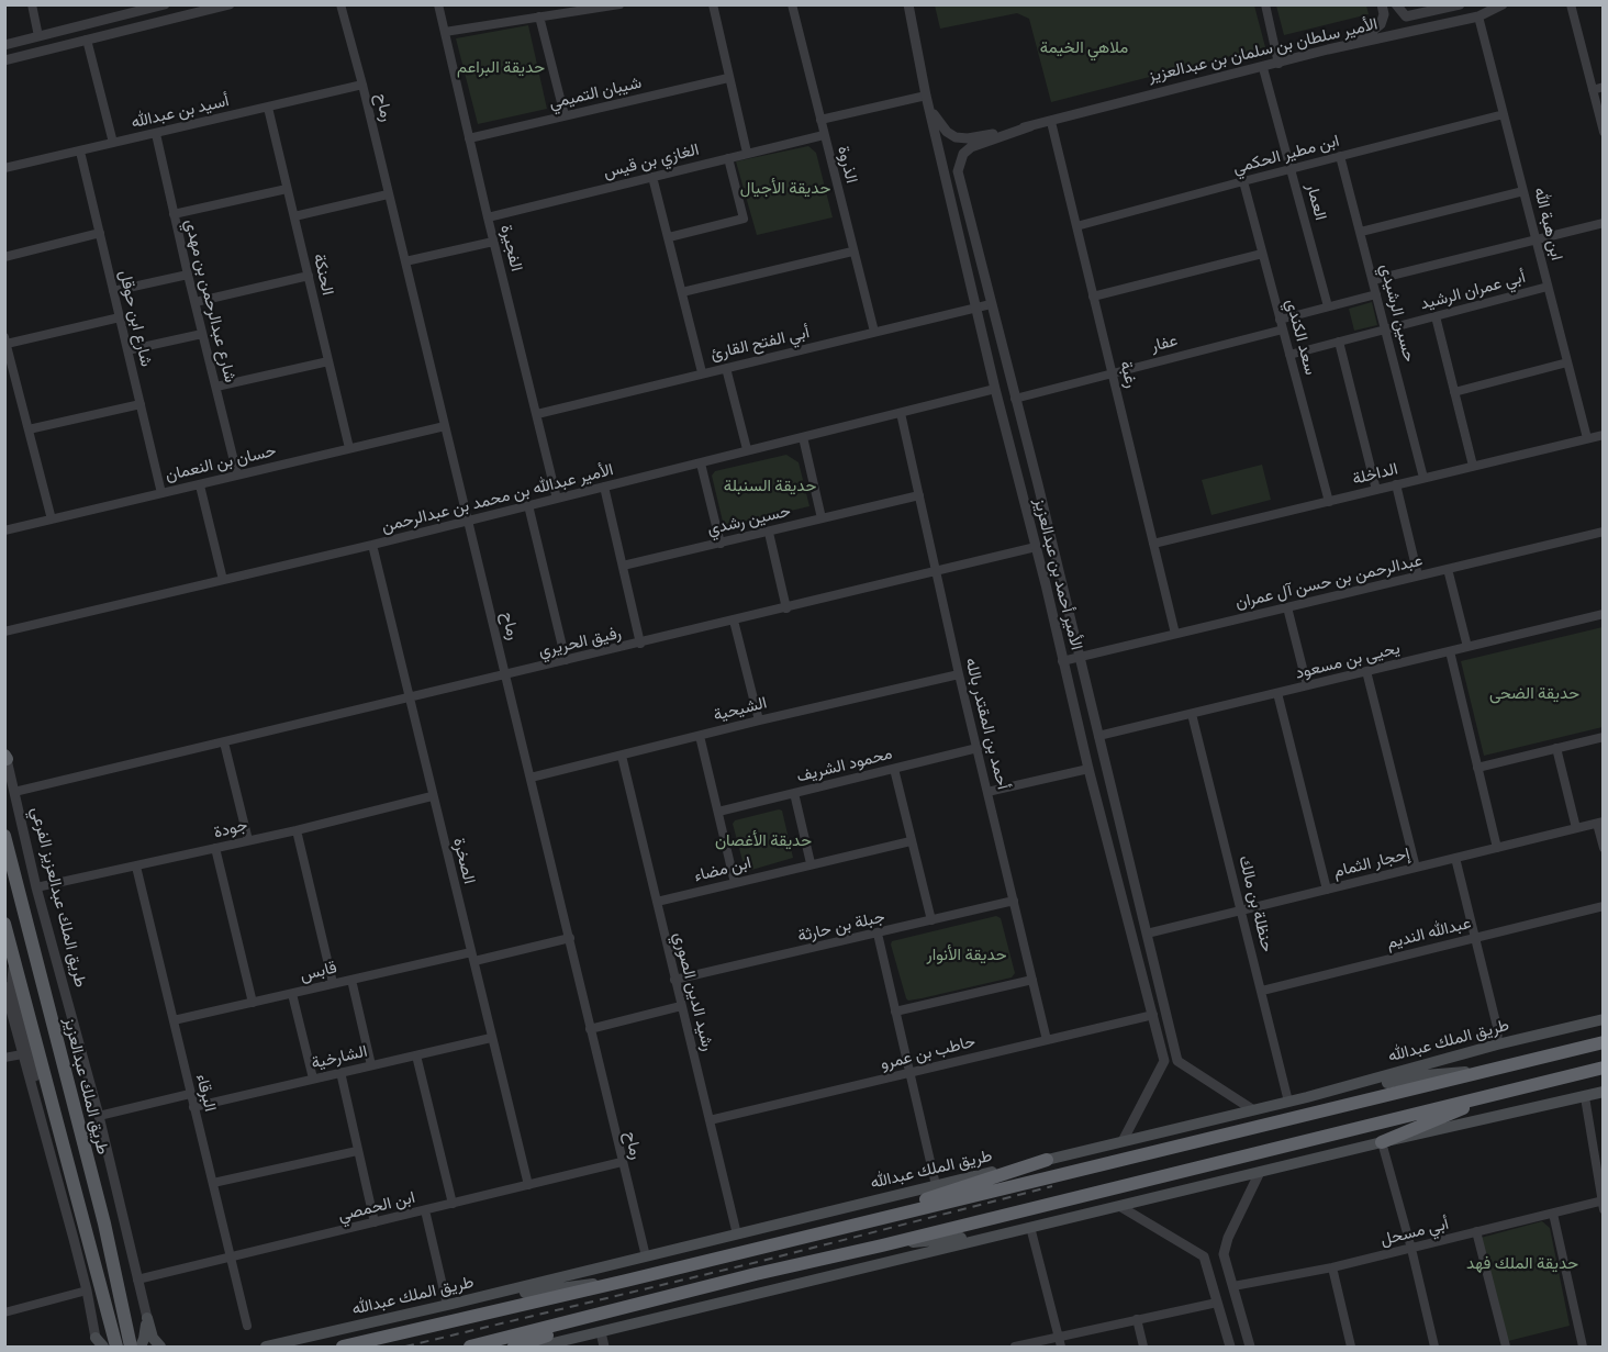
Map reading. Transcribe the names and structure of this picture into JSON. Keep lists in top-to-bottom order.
{
  "streets": {
    "highway": ["طريق الملك عبدالله"],
    "main road": ["طريق الملك عبدالعزيز"],
    "street": [
      "الأمير سلطان بن سلمان بن عبدالعزيز",
      "شيبان التميمي",
      "رماح",
      "أسيد بن عبدالله",
      "ابن مطير الحكمي",
      "الغازي بن قيس",
      "الذروة",
      "العمار",
      "ابن هبة الله",
      "الفجيرة",
      "الحنكة",
      "أبي عمران الرشيد",
      "شارع عبدالرحمن بن مهدي",
      "حسين الرشيدي",
      "شارع ابن حوقل",
      "سعد الكندي",
      "أبي الفتح القارئ",
      "عفار",
      "رغبة",
      "حسان بن النعمان",
      "الداخلة",
      "الأمير عبدالله بن محمد بن عبدالرحمن",
      "حسين رشدي",
      "الأمير أحمد بن عبدالعزيز",
      "عبدالرحمن بن حسن آل عمران",
      "رفيق الحريري",
      "يحيى بن مسعود",
      "الشيحية",
      "أحمد بن المقتدر بالله",
      "محمود الشريف",
      "جودة",
      "الصخرة",
      "إحجار الثمام",
      "ابن مضاء",
      "طريق الملك عبدالعزيز الفرعي",
      "حنظلة بن مالك",
      "جبلة بن حارثة",
      "عبدالله النديم",
      "قابس",
      "رشيد الدين الصوري",
      "حاطب بن عمرو",
      "الشارخية",
      "البرقاء",
      "ابن الحمصي",
      "أبي مسحل"
    ]
  },
  "crossings": [
    ["الأمير سلطان بن سلمان بن عبدالعزيز", "العمار"],
    ["الأمير سلطان بن سلمان بن عبدالعزيز", "ابن هبة الله"],
    ["الأمير سلطان بن سلمان بن عبدالعزيز", "رغبة"],
    ["الأمير سلطان بن سلمان بن عبدالعزيز", "الأمير أحمد بن عبدالعزيز"],
    ["شيبان التميمي", "الفجيرة"],
    ["رماح", "أسيد بن عبدالله"],
    ["رماح", "حسان بن النعمان"],
    ["رماح", "الأمير عبدالله بن محمد بن عبدالرحمن"],
    ["رماح", "رفيق الحريري"],
    ["رماح", "الشيحية"],
    ["رماح", "قابس"],
    ["رماح", "طريق الملك عبدالله"],
    ["رماح", "ابن الحمصي"],
    ["أسيد بن عبدالله", "الحنكة"],
    ["أسيد بن عبدالله", "شارع عبدالرحمن بن مهدي"],
    ["أسيد بن عبدالله", "شارع ابن حوقل"],
    ["ابن مطير الحكمي", "العمار"],
    ["ابن مطير الحكمي", "ابن هبة الله"],
    ["ابن مطير الحكمي", "حسين الرشيدي"],
    ["ابن مطير الحكمي", "سعد الكندي"],
    ["ابن مطير الحكمي", "رغبة"],
    ["الغازي بن قيس", "الذروة"],
    ["الغازي بن قيس", "الفجيرة"],
    ["الذروة", "أبي الفتح القارئ"],
    ["ابن هبة الله", "أبي عمران الرشيد"],
    ["ابن هبة الله", "الداخلة"],
    ["الفجيرة", "أبي الفتح القارئ"],
    ["الفجيرة", "الأمير عبدالله بن محمد بن عبدالرحمن"],
    ["الحنكة", "حسان بن النعمان"],
    ["أبي عمران الرشيد", "حسين الرشيدي"],
    ["أبي عمران الرشيد", "سعد الكندي"],
    ["شارع عبدالرحمن بن مهدي", "حسان بن النعمان"],
    ["حسين الرشيدي", "الداخلة"],
    ["شارع ابن حوقل", "حسان بن النعمان"],
    ["سعد الكندي", "عفار"],
    ["سعد الكندي", "الداخلة"],
    ["أبي الفتح القارئ", "الأمير أحمد بن عبدالعزيز"],
    ["عفار", "رغبة"],
    ["عفار", "الأمير أحمد بن عبدالعزيز"],
    ["رغبة", "الداخلة"],
    ["رغبة", "عبدالرحمن بن حسن آل عمران"],
    ["الأمير عبدالله بن محمد بن عبدالرحمن", "الأمير أحمد بن عبدالعزيز"],
    ["الأمير عبدالله بن محمد بن عبدالرحمن", "أحمد بن المقتدر بالله"],
    ["الأمير عبدالله بن محمد بن عبدالرحمن", "الصخرة"],
    ["حسين رشدي", "أحمد بن المقتدر بالله"],
    ["الأمير أحمد بن عبدالعزيز", "عبدالرحمن بن حسن آل عمران"],
    ["الأمير أحمد بن عبدالعزيز", "رفيق الحريري"],
    ["الأمير أحمد بن عبدالعزيز", "يحيى بن مسعود"],
    ["الأمير أحمد بن عبدالعزيز", "إحجار الثمام"],
    ["الأمير أحمد بن عبدالعزيز", "طريق الملك عبدالله"],
    ["الأمير أحمد بن عبدالعزيز", "حاطب بن عمرو"],
    ["رفيق الحريري", "أحمد بن المقتدر بالله"],
    ["رفيق الحريري", "الصخرة"],
    ["رفيق الحريري", "طريق الملك عبدالعزيز الفرعي"],
    ["يحيى بن مسعود", "حنظلة بن مالك"],
    ["الشيحية", "أحمد بن المقتدر بالله"],
    ["الشيحية", "رشيد الدين الصوري"],
    ["أحمد بن المقتدر بالله", "محمود الشريف"],
    ["أحمد بن المقتدر بالله", "جبلة بن حارثة"],
    ["أحمد بن المقتدر بالله", "حاطب بن عمرو"],
    ["جودة", "الصخرة"],
    ["جودة", "طريق الملك عبدالعزيز الفرعي"],
    ["جودة", "البرقاء"],
    ["الصخرة", "قابس"],
    ["الصخرة", "الشارخية"],
    ["الصخرة", "ابن الحمصي"],
    ["إحجار الثمام", "حنظلة بن مالك"],
    ["ابن مضاء", "رشيد الدين الصوري"],
    ["طريق الملك عبدالعزيز الفرعي", "ابن الحمصي"],
    ["حنظلة بن مالك", "عبدالله النديم"],
    ["حنظلة بن مالك", "طريق الملك عبدالله"],
    ["جبلة بن حارثة", "رشيد الدين الصوري"],
    ["قابس", "البرقاء"],
    ["رشيد الدين الصوري", "طريق الملك عبدالله"],
    ["رشيد الدين الصوري", "حاطب بن عمرو"],
    ["الشارخية", "البرقاء"],
    ["البرقاء", "ابن الحمصي"]
  ],
  "parks": [
    "ملاهي الخيمة",
    "حديقة البراعم",
    "حديقة الأجيال",
    "حديقة السنبلة",
    "حديقة الضحى",
    "حديقة الأغصان",
    "حديقة الأنوار",
    "حديقة الملك فهد"
  ]
}
